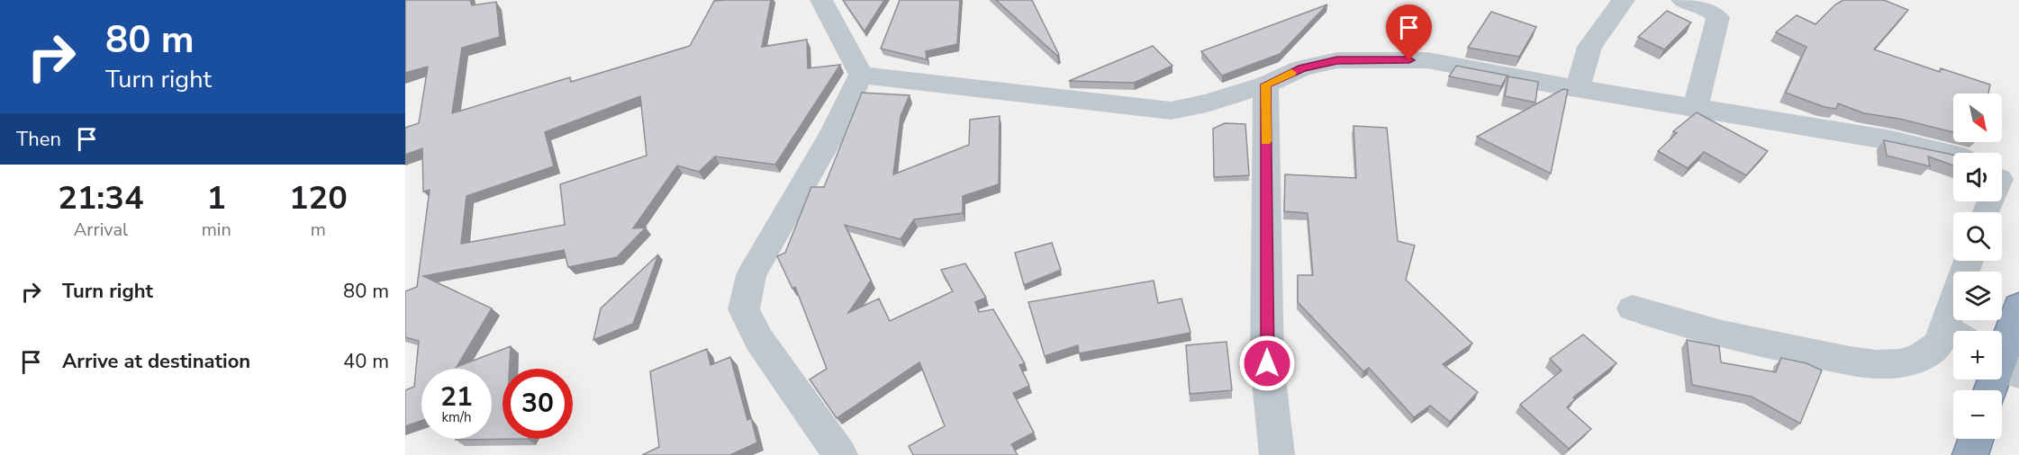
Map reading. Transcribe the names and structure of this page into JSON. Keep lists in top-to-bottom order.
{
  "north": "bottom right",
  "page": {
    "turn": ["80 m", "Turn right"],
    "map_buttons": ["+", "−"],
    "then": "Then",
    "eta": [
      "21:34",
      "Arrival",
      "1",
      "min",
      "120",
      "m"
    ],
    "list": [
      {
        "name": "Turn right",
        "value": "80 m"
      },
      {
        "name": "Arrive at destination",
        "value": "40 m"
      }
    ],
    "speed": "21 km/h",
    "limit": "30"
  }
}
